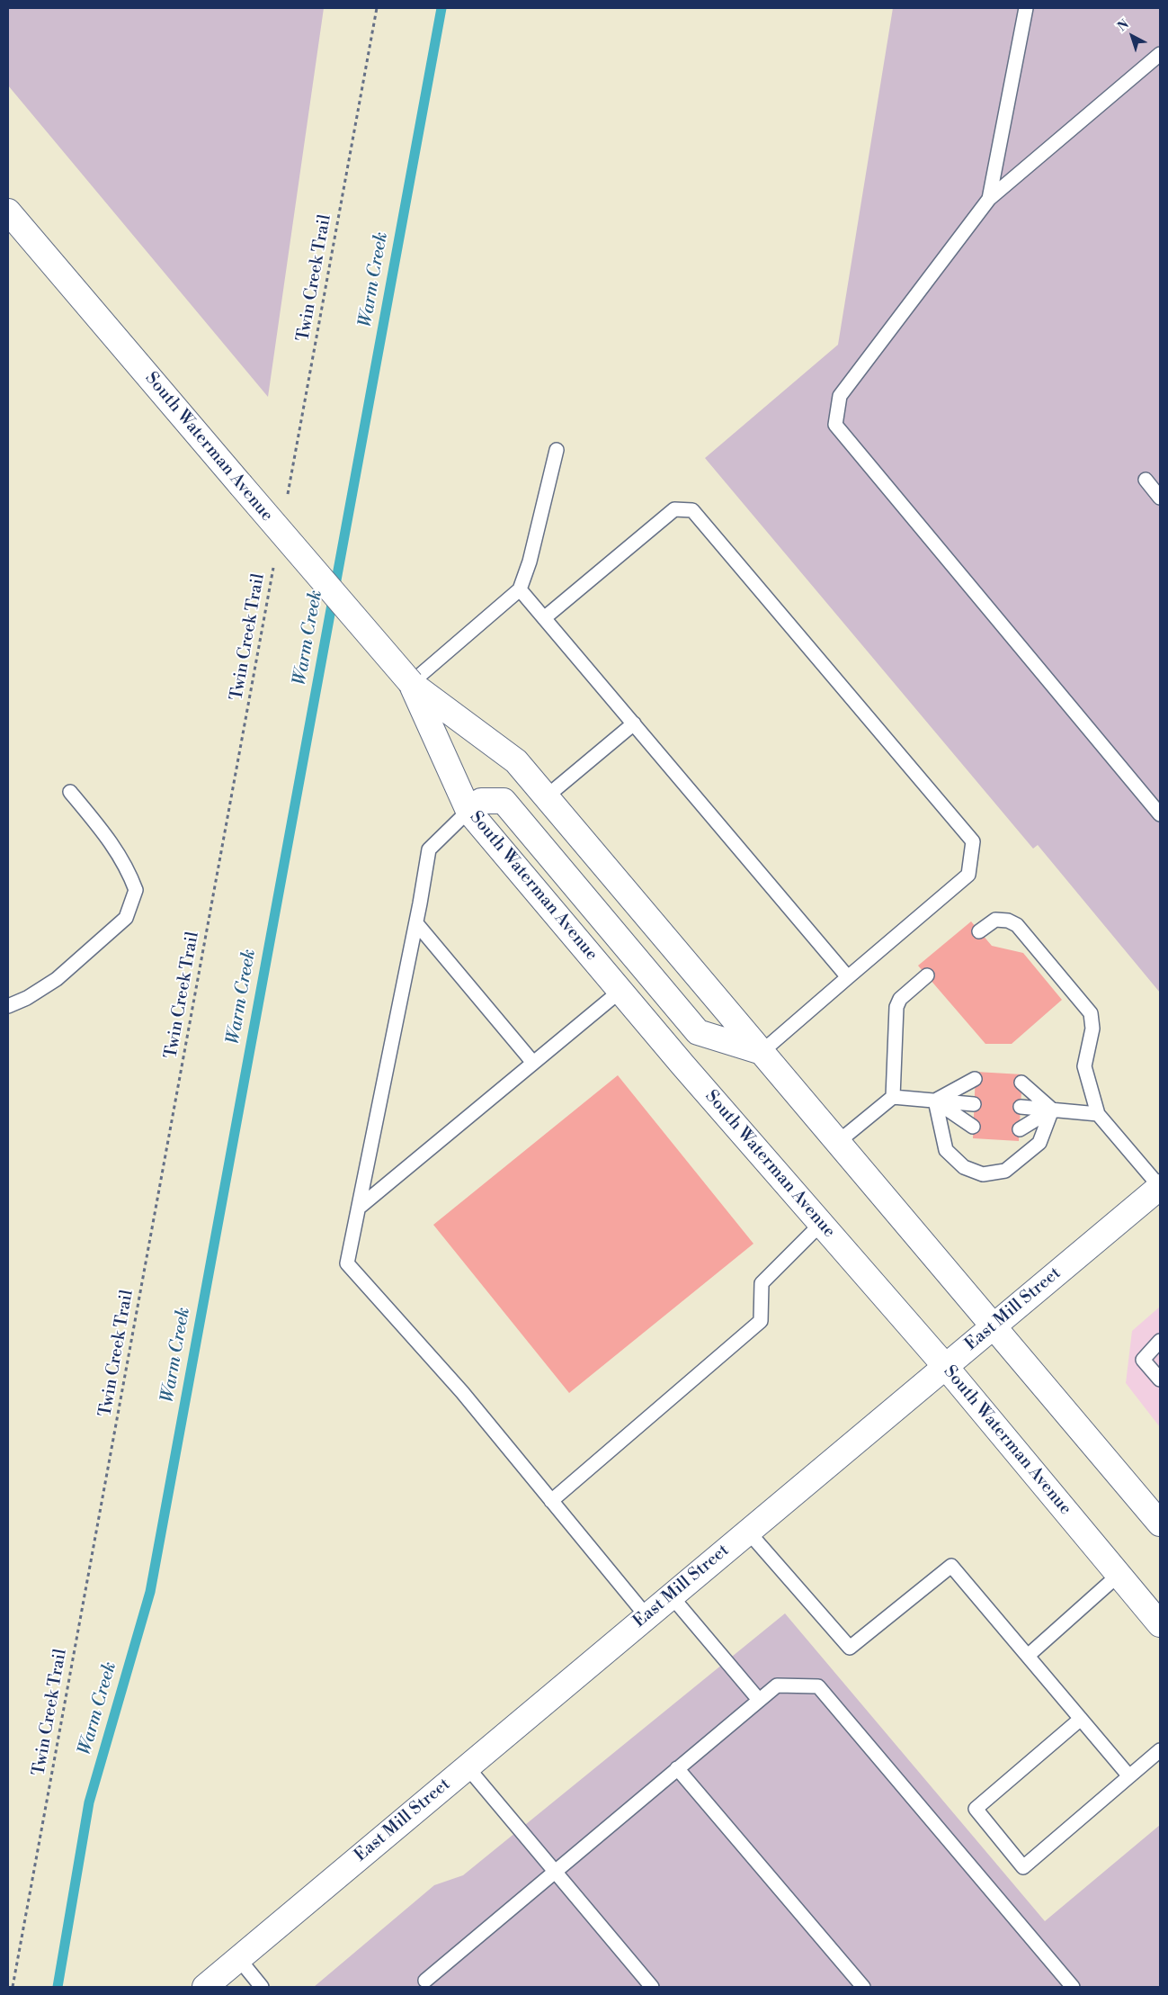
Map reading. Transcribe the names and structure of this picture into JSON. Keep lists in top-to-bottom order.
{
  "streets": {
    "main road": ["South Waterman Avenue", "East Mill Street"],
    "path": ["Twin Creek Trail"]
  },
  "crossings": [
    ["South Waterman Avenue", "East Mill Street"]
  ],
  "water": ["Warm Creek"],
  "north": "top left"
}
